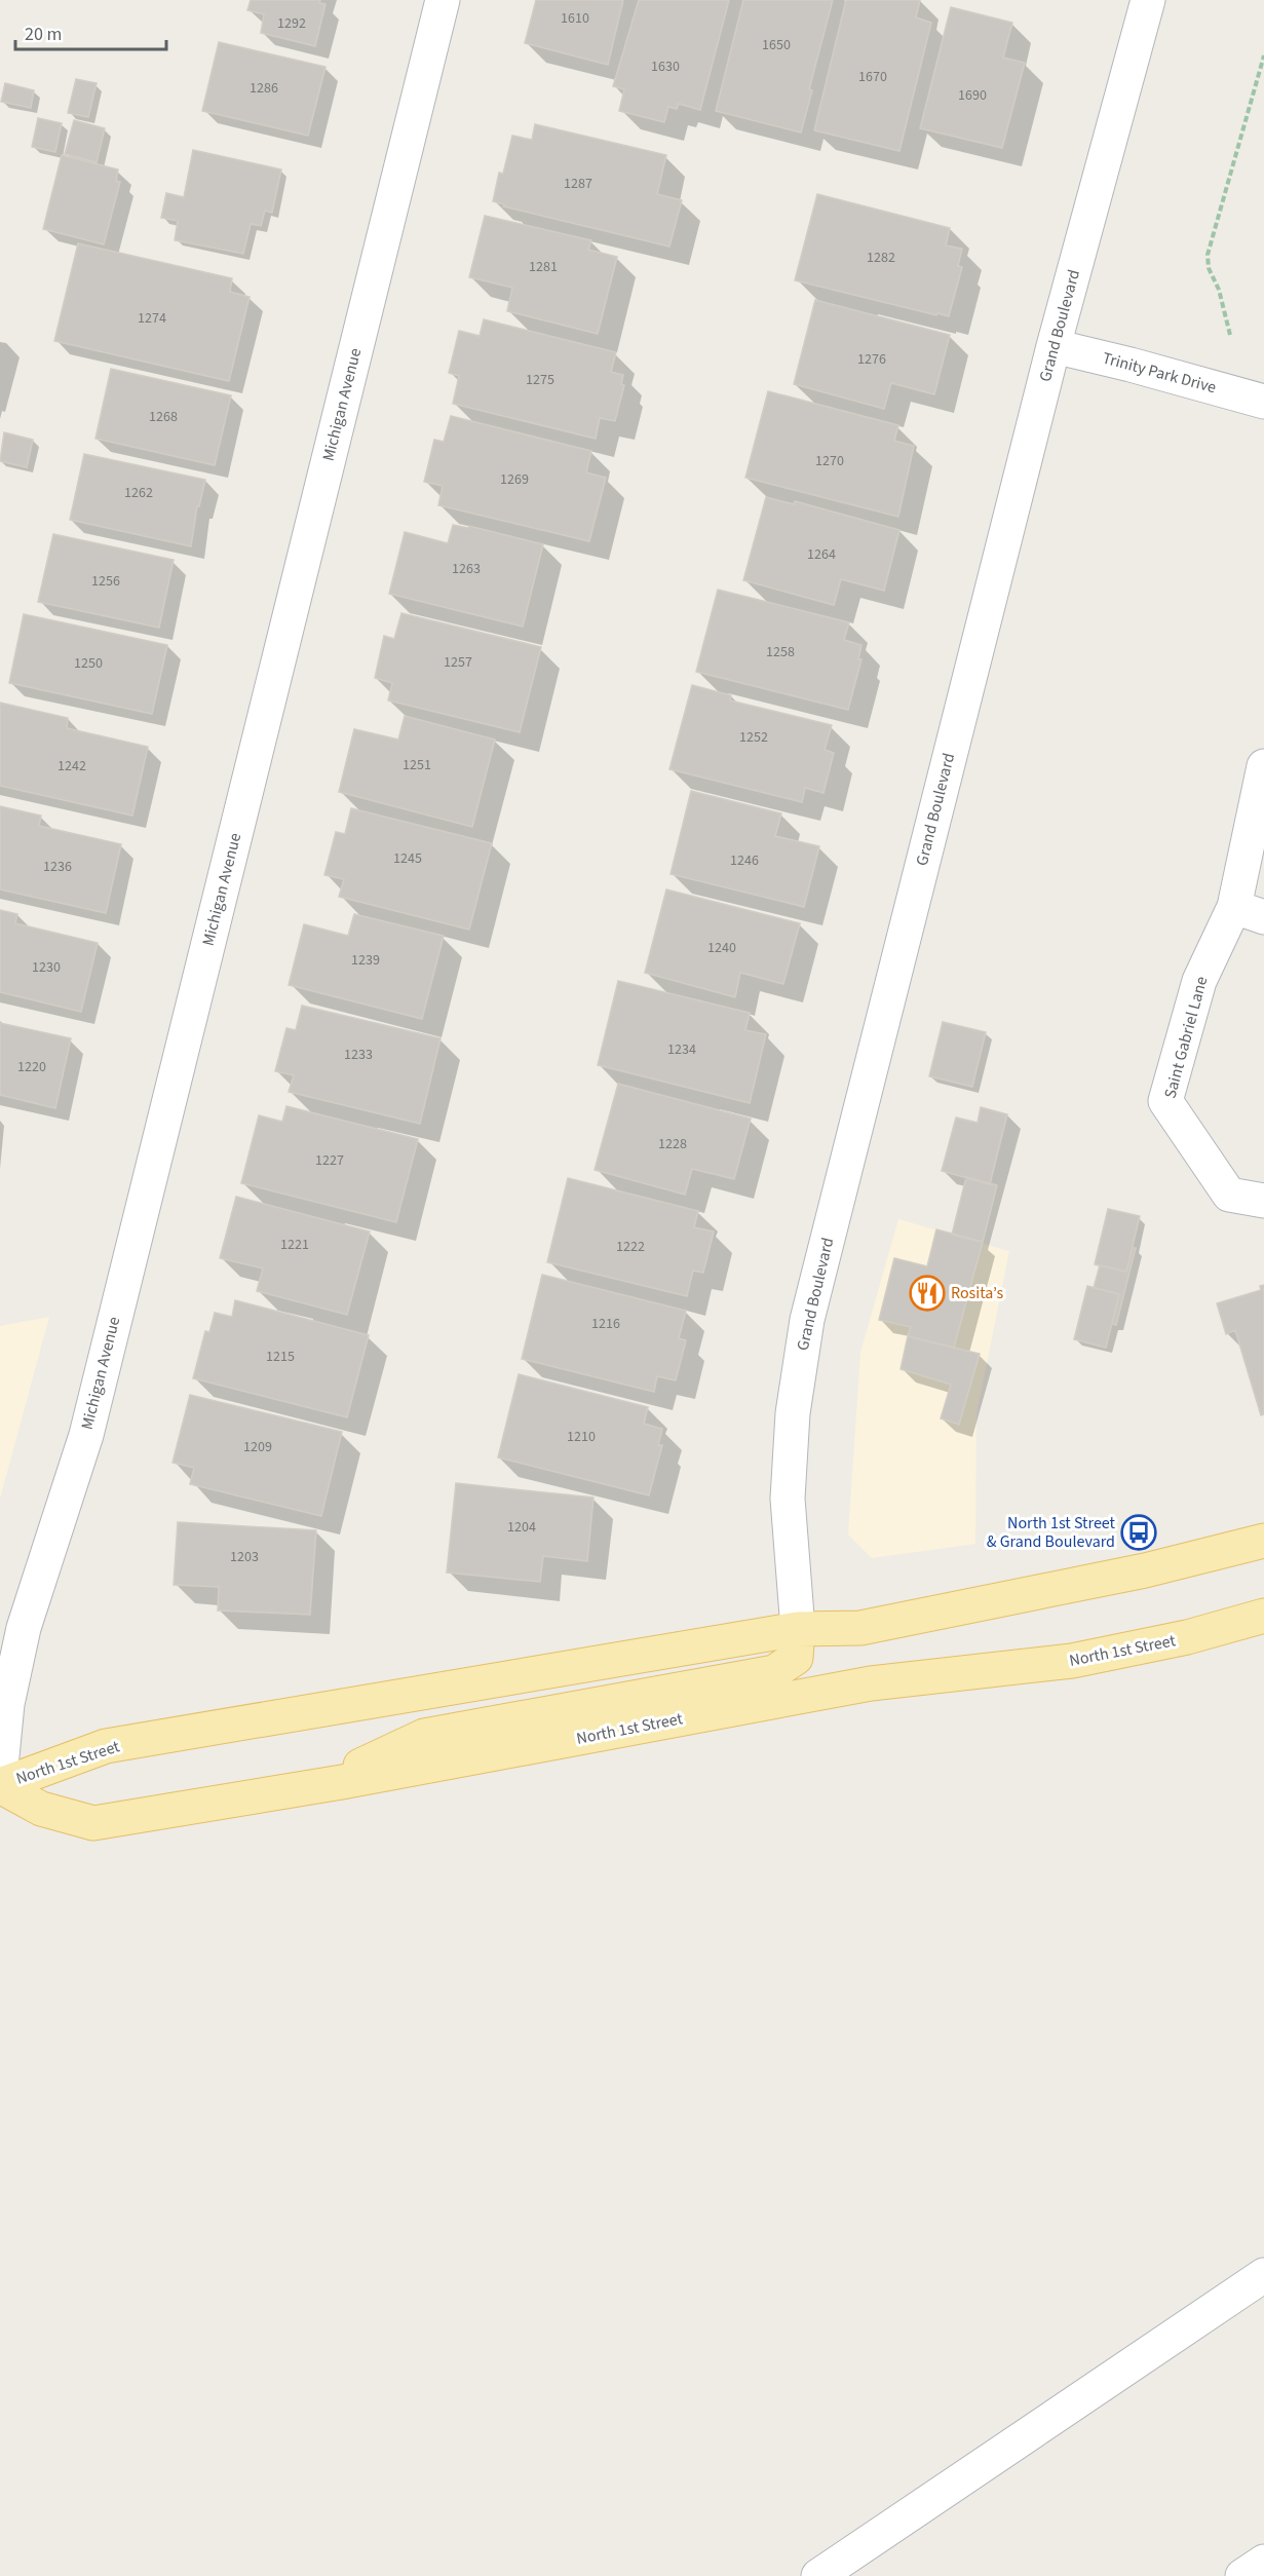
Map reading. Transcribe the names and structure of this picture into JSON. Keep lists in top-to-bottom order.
{
  "streets": {
    "main road": ["North 1st Street"],
    "street": [
      "Grand Boulevard",
      "Trinity Park Drive",
      "Michigan Avenue",
      "Saint Gabriel Lane"
    ]
  },
  "crossings": [
    ["Grand Boulevard", "Trinity Park Drive"],
    ["Grand Boulevard", "North 1st Street"]
  ],
  "places": {
    "restaurant": ["Rosita’s"],
    "bus stop": ["North 1st Street & Grand Boulevard"]
  },
  "house_numbers": [
    "1610",
    "1292",
    "1650",
    "1630",
    "1670",
    "1286",
    "1690",
    "1287",
    "1282",
    "1281",
    "1274",
    "1276",
    "1275",
    "1268",
    "1270",
    "1269",
    "1262",
    "1264",
    "1263",
    "1256",
    "1258",
    "1257",
    "1250",
    "1252",
    "1251",
    "1242",
    "1245",
    "1246",
    "1236",
    "1240",
    "1239",
    "1230",
    "1234",
    "1233",
    "1220",
    "1228",
    "1227",
    "1221",
    "1222",
    "1216",
    "1215",
    "1210",
    "1209",
    "1204",
    "1203"
  ],
  "scale_bar": "20 m"
}
